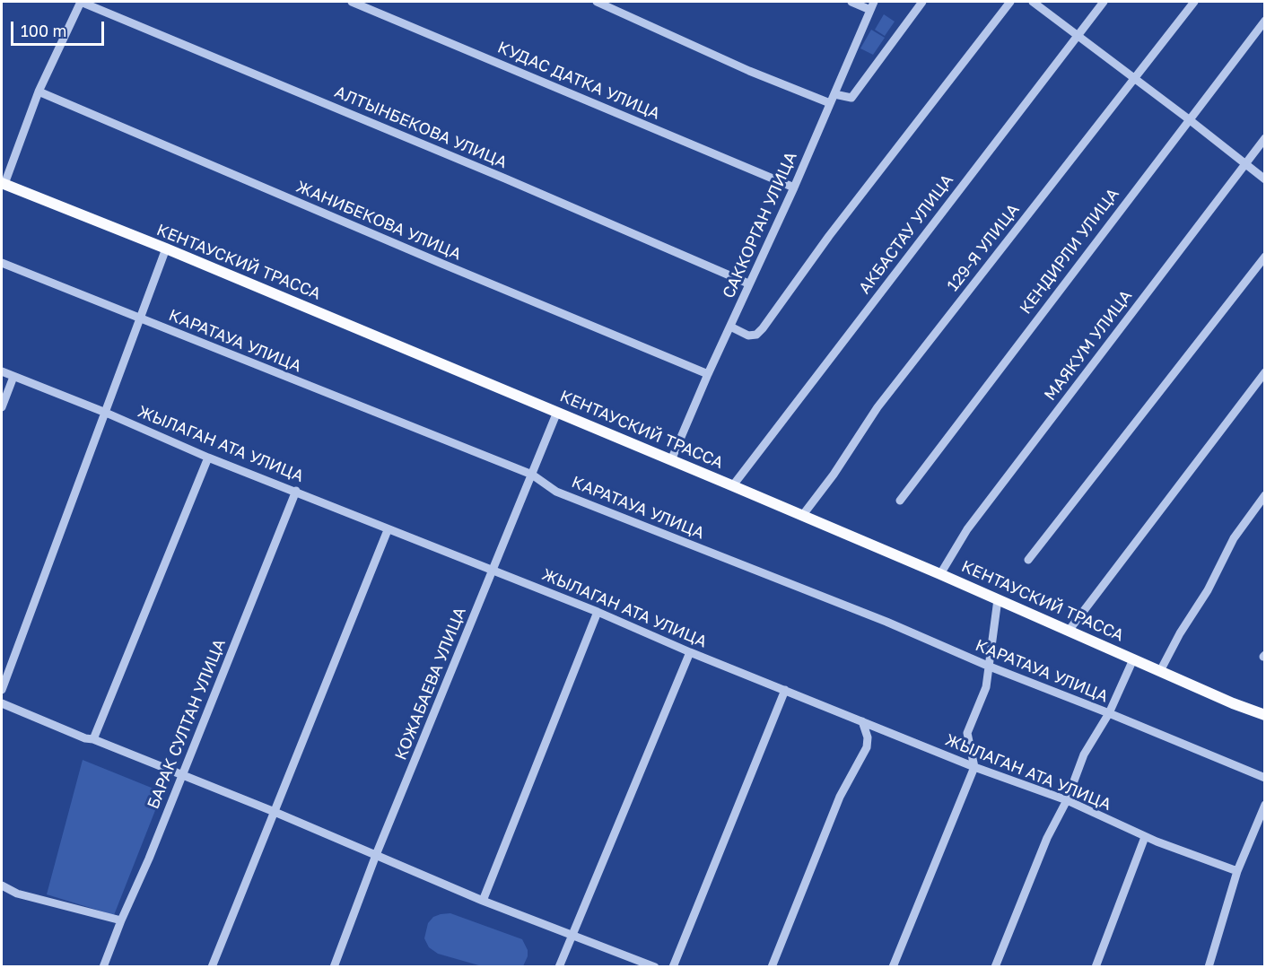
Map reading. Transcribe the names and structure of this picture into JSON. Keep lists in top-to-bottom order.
{
  "streets": {
    "main road": ["КЕНТАУСКИЙ ТРАССА"],
    "street": [
      "КУДАС ДАТКА УЛИЦА",
      "АЛТЫНБЕКОВА УЛИЦА",
      "ЖАНИБЕКОВА УЛИЦА",
      "САККОРГАН УЛИЦА",
      "АКБАСТАУ УЛИЦА",
      "129-Я УЛИЦА",
      "КЕНДИРЛИ УЛИЦА",
      "КАРАТАУА УЛИЦА",
      "МАЯКУМ УЛИЦА",
      "ЖЫЛАГАН АТА УЛИЦА",
      "КОЖАБАЕВА УЛИЦА",
      "БАРАК СУЛТАН УЛИЦА"
    ]
  },
  "crossings": [
    ["КУДАС ДАТКА УЛИЦА", "САККОРГАН УЛИЦА"],
    ["АЛТЫНБЕКОВА УЛИЦА", "САККОРГАН УЛИЦА"],
    ["ЖАНИБЕКОВА УЛИЦА", "САККОРГАН УЛИЦА"],
    ["САККОРГАН УЛИЦА", "КЕНТАУСКИЙ ТРАССА"],
    ["АКБАСТАУ УЛИЦА", "КЕНТАУСКИЙ ТРАССА"],
    ["129-Я УЛИЦА", "КЕНТАУСКИЙ ТРАССА"],
    ["КЕНТАУСКИЙ ТРАССА", "МАЯКУМ УЛИЦА"],
    ["КЕНТАУСКИЙ ТРАССА", "КОЖАБАЕВА УЛИЦА"],
    ["КАРАТАУА УЛИЦА", "КОЖАБАЕВА УЛИЦА"],
    ["ЖЫЛАГАН АТА УЛИЦА", "КОЖАБАЕВА УЛИЦА"],
    ["ЖЫЛАГАН АТА УЛИЦА", "БАРАК СУЛТАН УЛИЦА"]
  ],
  "scale_bar": "100 m"
}
